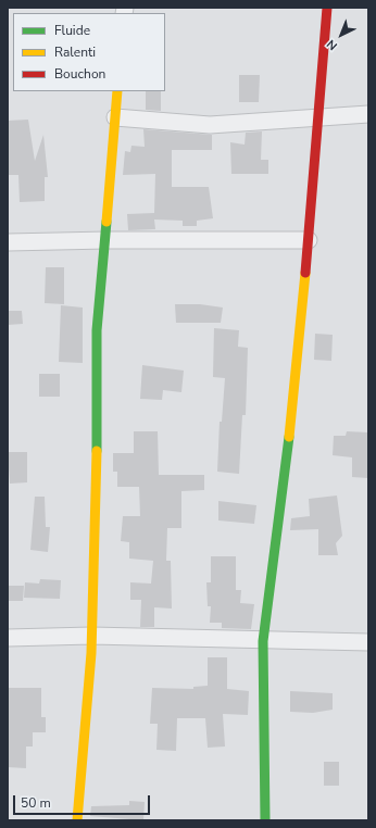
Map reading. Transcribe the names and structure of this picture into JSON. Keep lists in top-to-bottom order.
{
  "legend": ["Fluide", "Ralenti", "Bouchon"],
  "scale_bar": "50 m",
  "north": "bottom left"
}
